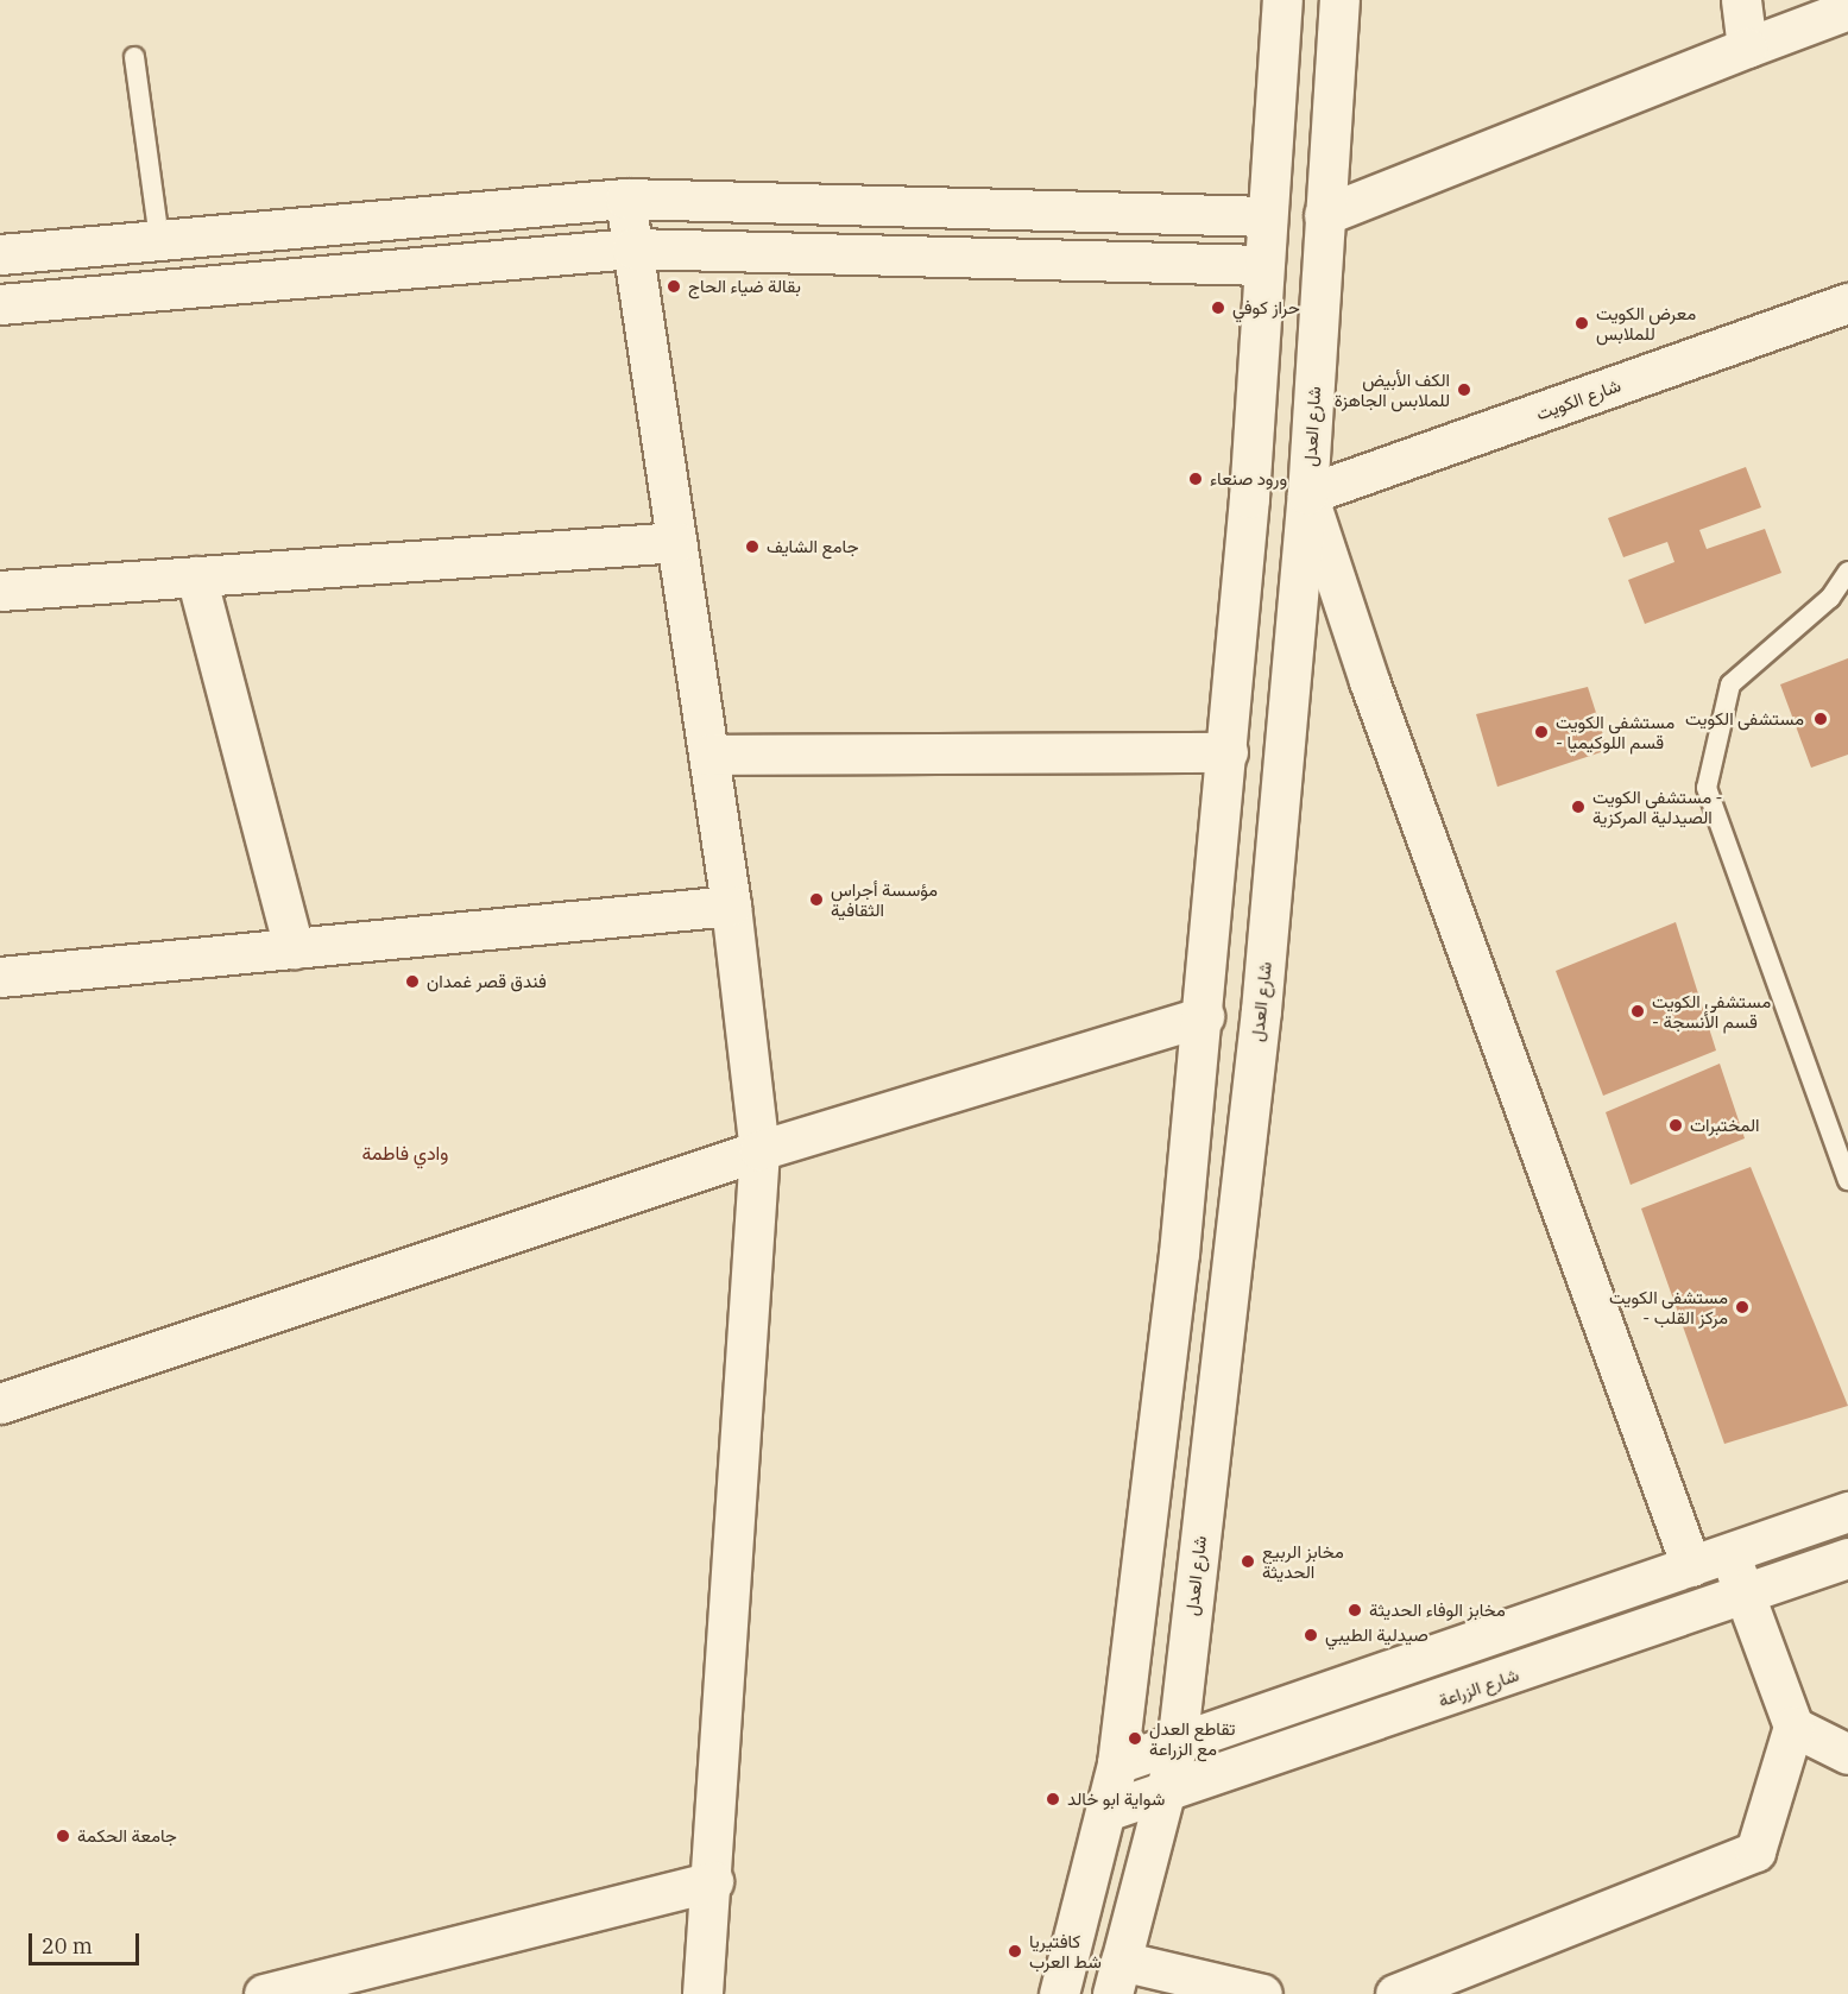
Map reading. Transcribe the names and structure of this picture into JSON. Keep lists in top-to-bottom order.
{
  "streets": {
    "street": ["شارع الكويت", "شارع العدل", "شارع الزراعة"]
  },
  "crossings": [
    ["شارع الكويت", "شارع العدل"],
    ["شارع العدل", "شارع الزراعة"]
  ],
  "districts": ["وادي فاطمة"],
  "places": [
    "بقالة ضياء الحاج",
    "حراز كوفي",
    "معرض الكويت للملابس",
    "الكف الأبيض للملابس الجاهزة",
    "ورود صنعاء",
    "جامع الشايف",
    "مستشفى الكويت",
    "مستشفى الكويت - قسم اللوكيميا",
    "مستشفى الكويت - الصيدلية المركزية",
    "مؤسسة أجراس الثقافية",
    "فندق قصر غمدان",
    "مستشفى الكويت - قسم الأنسجة",
    "المختبرات",
    "مستشفى الكويت - مركز القلب",
    "مخابز الربيع الحديثة",
    "مخابز الوفاء الحديثة",
    "صيدلية الطيبي",
    "تقاطع العدل مع الزراعة",
    "شواية ابو خالد",
    "جامعة الحكمة",
    "كافتيريا شط العرب"
  ],
  "scale_bar": "20 m"
}
